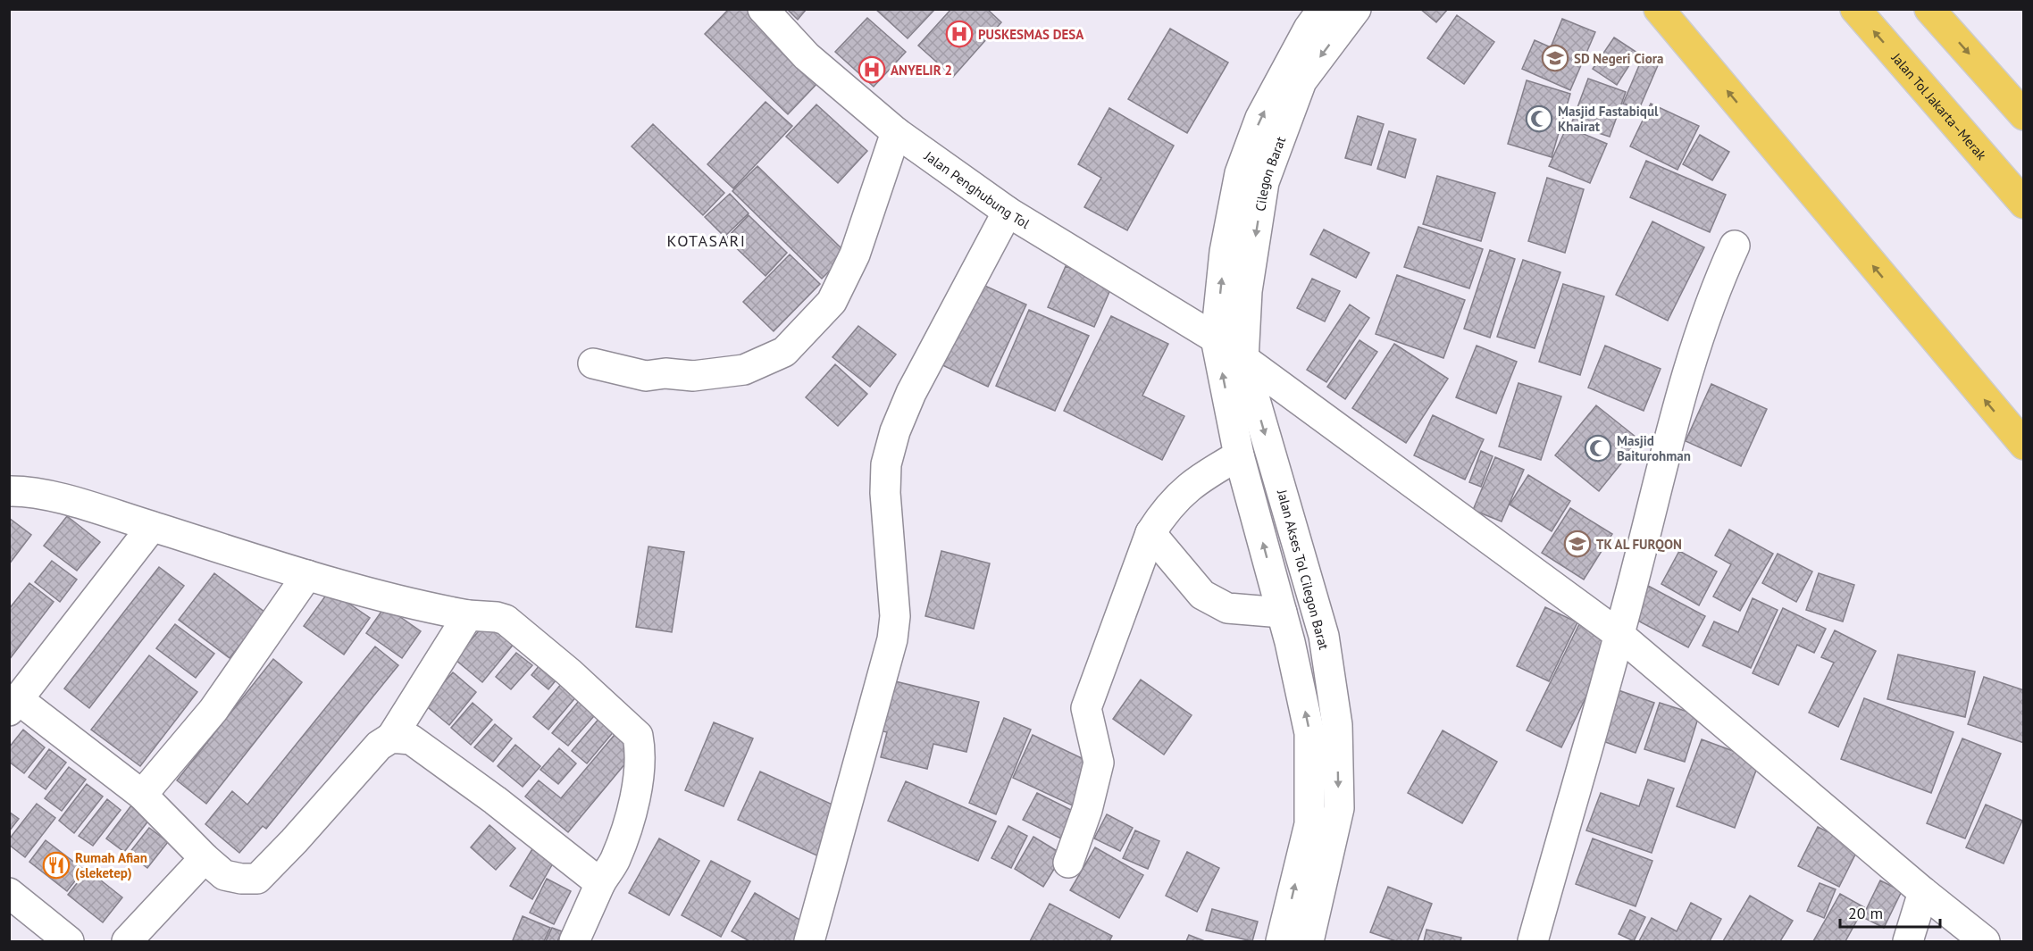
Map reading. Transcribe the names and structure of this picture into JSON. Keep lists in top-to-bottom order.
{
  "streets": {
    "highway": ["Jalan Tol Jakarta–Merak"],
    "street": ["Cilegon Barat", "Jalan Penghubung Tol", "Jalan Akses Tol Cilegon Barat"]
  },
  "crossings": [
    ["Cilegon Barat", "Jalan Penghubung Tol"],
    ["Cilegon Barat", "Jalan Akses Tol Cilegon Barat"],
    ["Jalan Penghubung Tol", "Jalan Akses Tol Cilegon Barat"]
  ],
  "districts": ["KOTASARI"],
  "places": {
    "hospital": ["PUSKESMAS DESA", "ANYELIR 2"],
    "school or university": ["SD Negeri Ciora", "TK AL FURQON"],
    "mosque": ["Masjid Fastabiqul Khairat", "Masjid Baiturohman"],
    "restaurant": ["Rumah Afian (sleketep)"]
  },
  "scale_bar": "20 m"
}
